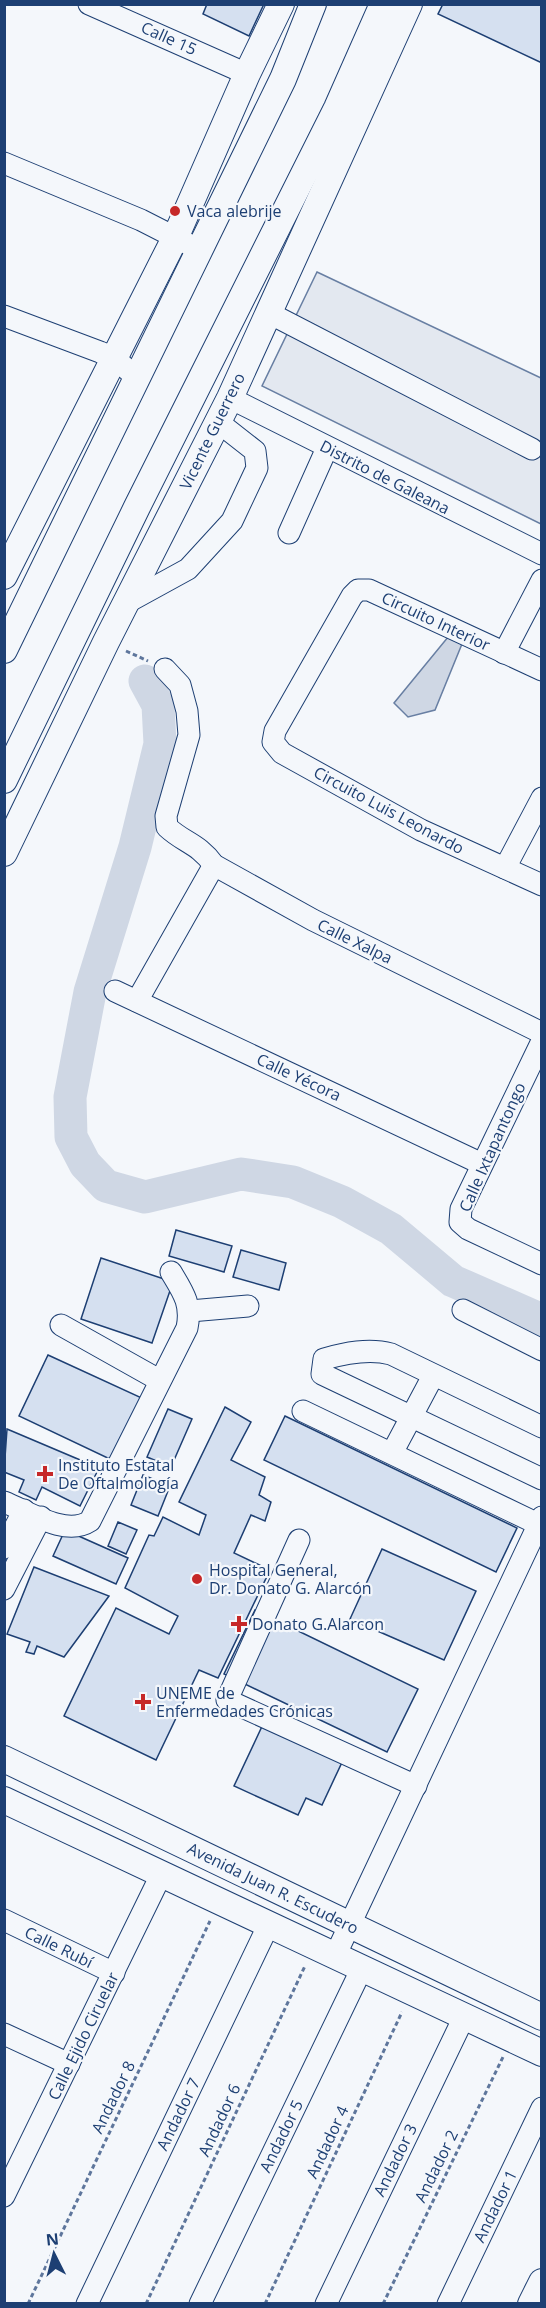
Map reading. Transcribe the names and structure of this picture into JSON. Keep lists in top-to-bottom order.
{
  "streets": {
    "main road": ["Vicente Guerrero", "Avenida Juan R. Escudero"],
    "street": [
      "Calle 15",
      "Distrito de Galeana",
      "Circuito Interior",
      "Circuito Luis Leonardo",
      "Calle Xalpa",
      "Calle Yécora",
      "Calle Ixtapantongo",
      "Calle Rubí",
      "Calle Ejido Ciruelar",
      "Andador 7",
      "Andador 5",
      "Andador 3",
      "Andador 1"
    ],
    "path": [
      "Andador 8",
      "Andador 6",
      "Andador 4",
      "Andador 2"
    ]
  },
  "crossings": [
    ["Vicente Guerrero", "Distrito de Galeana"],
    ["Circuito Interior", "Circuito Luis Leonardo"],
    ["Calle Yécora", "Calle Ixtapantongo"],
    ["Avenida Juan R. Escudero", "Calle Ejido Ciruelar"],
    ["Avenida Juan R. Escudero", "Andador 8"],
    ["Avenida Juan R. Escudero", "Andador 7"],
    ["Avenida Juan R. Escudero", "Andador 6"],
    ["Avenida Juan R. Escudero", "Andador 5"],
    ["Avenida Juan R. Escudero", "Andador 4"],
    ["Avenida Juan R. Escudero", "Andador 3"],
    ["Avenida Juan R. Escudero", "Andador 2"],
    ["Calle Rubí", "Calle Ejido Ciruelar"]
  ],
  "places": {
    "other": ["Vaca alebrije", "Hospital General, Dr. Donato G. Alarcón"],
    "health": ["Instituto Estatal De Oftalmología", "Donato G.Alarcon", "UNEME de Enfermedades Crónicas"]
  },
  "north": "top"
}
